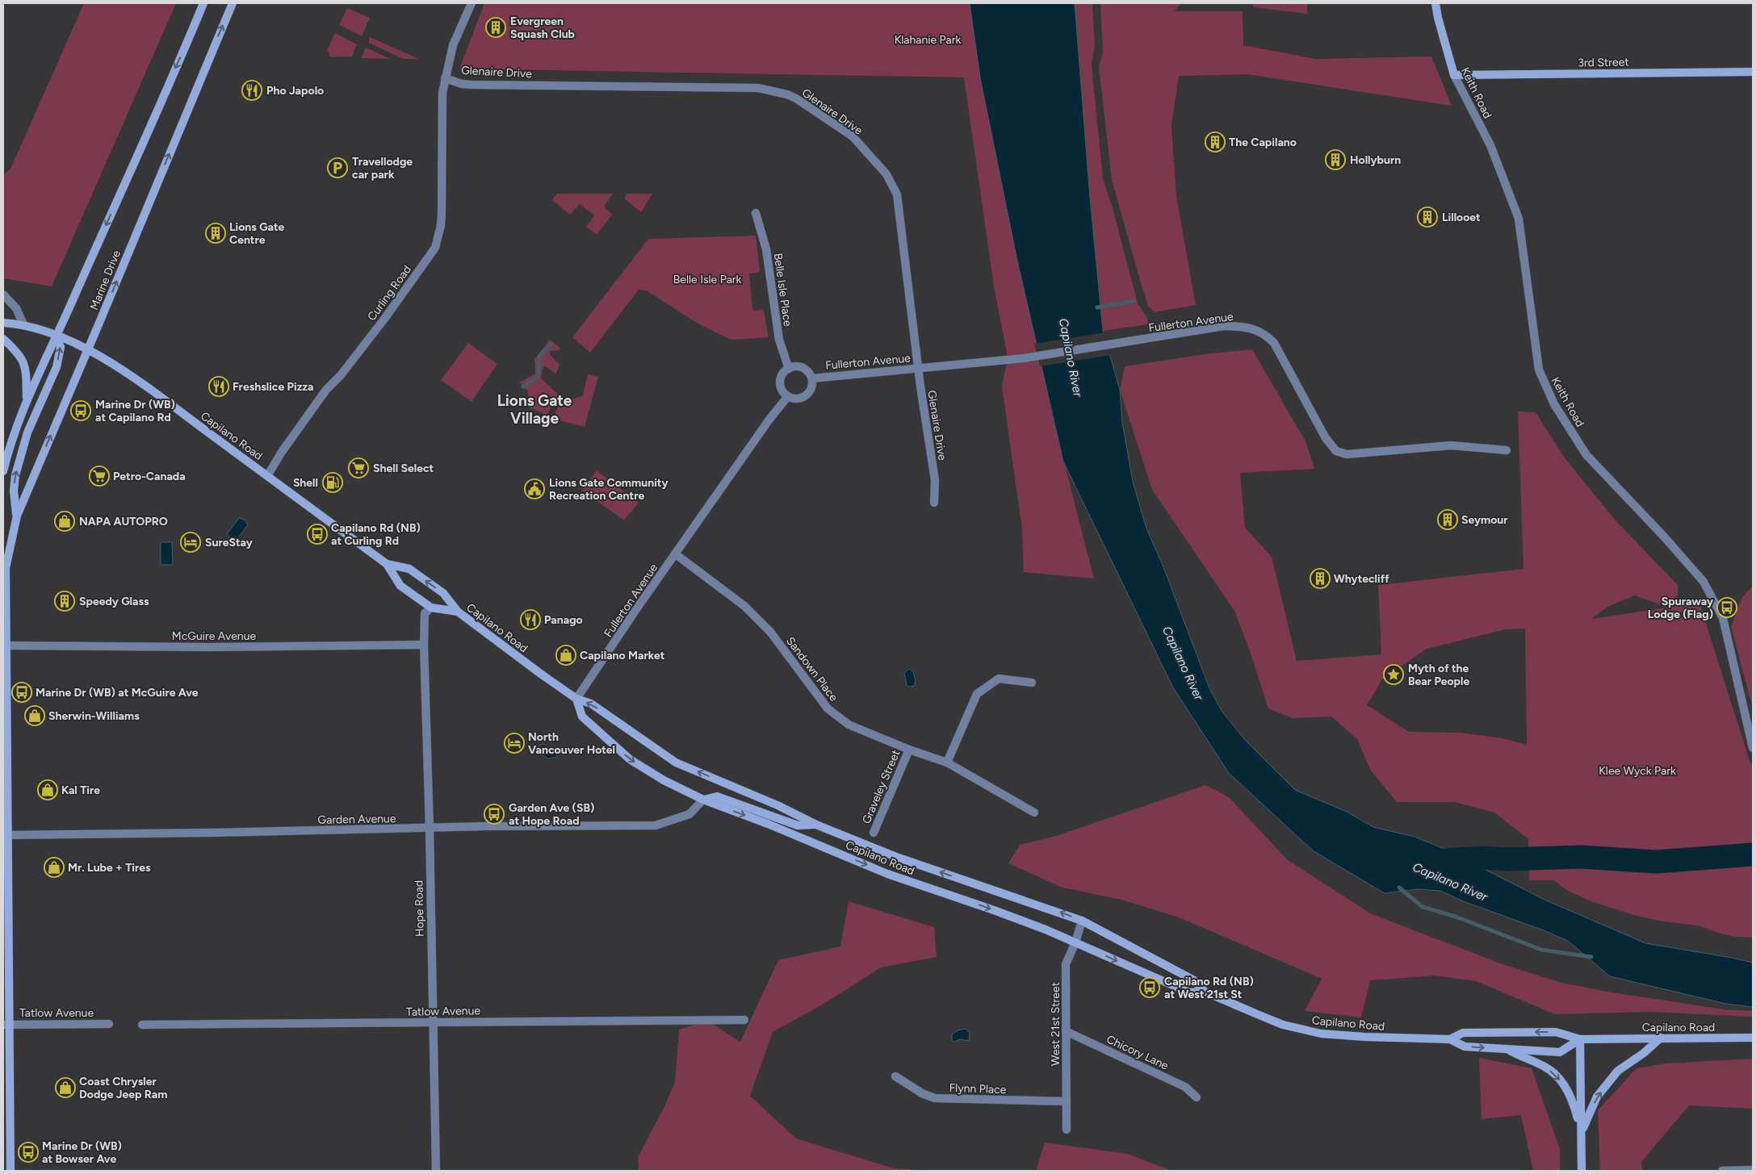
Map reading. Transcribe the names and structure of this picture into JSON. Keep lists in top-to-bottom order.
{
  "streets": {
    "main road": [
      "3rd Street",
      "Keith Road",
      "Marine Drive",
      "Capilano Road"
    ],
    "street": [
      "Glenaire Drive",
      "Belle Isle Place",
      "Curling Road",
      "Fullerton Avenue",
      "McGuire Avenue",
      "Sandown Place",
      "Graveley Street",
      "Garden Avenue",
      "Hope Road",
      "Tatlow Avenue",
      "West 21st Street",
      "Chicory Lane",
      "Flynn Place"
    ]
  },
  "crossings": [
    ["3rd Street", "Keith Road"],
    ["Glenaire Drive", "Curling Road"],
    ["Glenaire Drive", "Fullerton Avenue"],
    ["Marine Drive", "Capilano Road"],
    ["Marine Drive", "McGuire Avenue"],
    ["Marine Drive", "Garden Avenue"],
    ["Marine Drive", "Tatlow Avenue"],
    ["Belle Isle Place", "Fullerton Avenue"],
    ["Curling Road", "Capilano Road"],
    ["Fullerton Avenue", "Capilano Road"],
    ["Fullerton Avenue", "Sandown Place"],
    ["Capilano Road", "Garden Avenue"],
    ["Capilano Road", "Hope Road"],
    ["Capilano Road", "West 21st Street"],
    ["McGuire Avenue", "Hope Road"],
    ["Sandown Place", "Graveley Street"],
    ["Garden Avenue", "Hope Road"],
    ["Hope Road", "Tatlow Avenue"],
    ["West 21st Street", "Chicory Lane"],
    ["West 21st Street", "Flynn Place"]
  ],
  "districts": ["Lions Gate Village"],
  "water": ["Capilano River"],
  "parks": ["Klahanie Park", "Belle Isle Park", "Klee Wyck Park"],
  "places": {
    "building": [
      "Evergreen Squash Club",
      "The Capilano",
      "Hollyburn",
      "Lillooet",
      "Lions Gate Centre",
      "Seymour",
      "Whytecliff",
      "Speedy Glass"
    ],
    "restaurant": ["Pho Japolo", "Freshslice Pizza", "Panago"],
    "parking": ["Travellodge car park"],
    "bus stop": [
      "Marine Dr (WB) at Capilano Rd",
      "Capilano Rd (NB) at Curling Rd",
      "Spuraway Lodge (Flag)",
      "Marine Dr (WB) at McGuire Ave",
      "Garden Ave (SB) at Hope Road",
      "Capilano Rd (NB) at West 21st St",
      "Marine Dr (WB) at Bowser Ave"
    ],
    "supermarket": ["Shell Select", "Petro-Canada"],
    "fuel station": ["Shell"],
    "public building": ["Lions Gate Community Recreation Centre"],
    "shop": [
      "NAPA AUTOPRO",
      "Capilano Market",
      "Sherwin-Williams",
      "Kal Tire",
      "Mr. Lube + Tires",
      "Coast Chrysler Dodge Jeep Ram"
    ],
    "hotel": ["SureStay", "North Vancouver Hotel"],
    "place": ["Myth of the Bear People"]
  }
}
